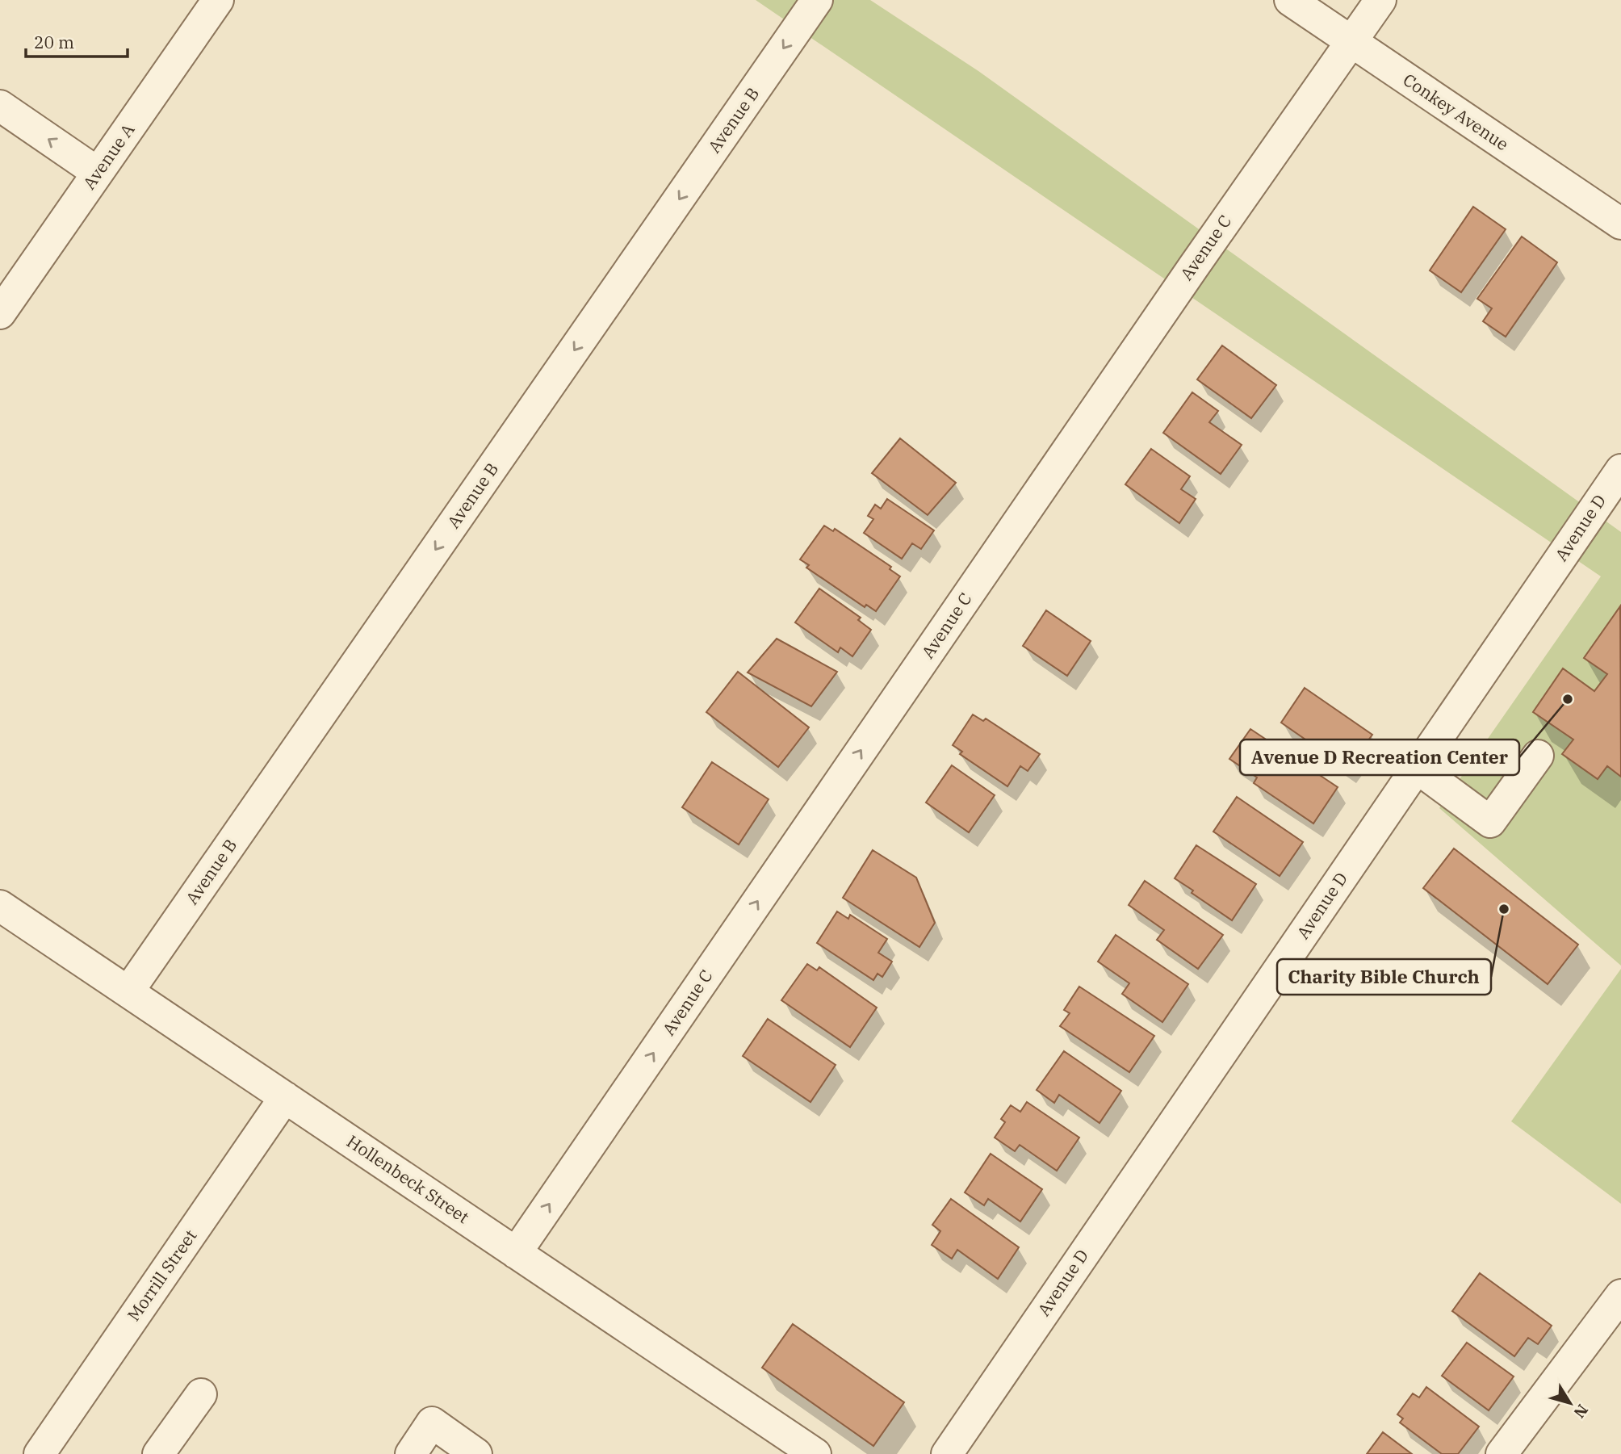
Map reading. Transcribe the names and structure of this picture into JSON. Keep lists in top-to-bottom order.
{
  "streets": {
    "street": [
      "Conkey Avenue",
      "Avenue B",
      "Avenue A",
      "Avenue C",
      "Avenue D",
      "Hollenbeck Street",
      "Morrill Street"
    ]
  },
  "crossings": [
    ["Conkey Avenue", "Avenue C"],
    ["Avenue B", "Hollenbeck Street"],
    ["Avenue C", "Hollenbeck Street"],
    ["Hollenbeck Street", "Morrill Street"]
  ],
  "one_way": ["Avenue B", "Avenue C"],
  "places": ["Avenue D Recreation Center", "Charity Bible Church"],
  "scale_bar": "20 m",
  "north": "bottom right"
}
